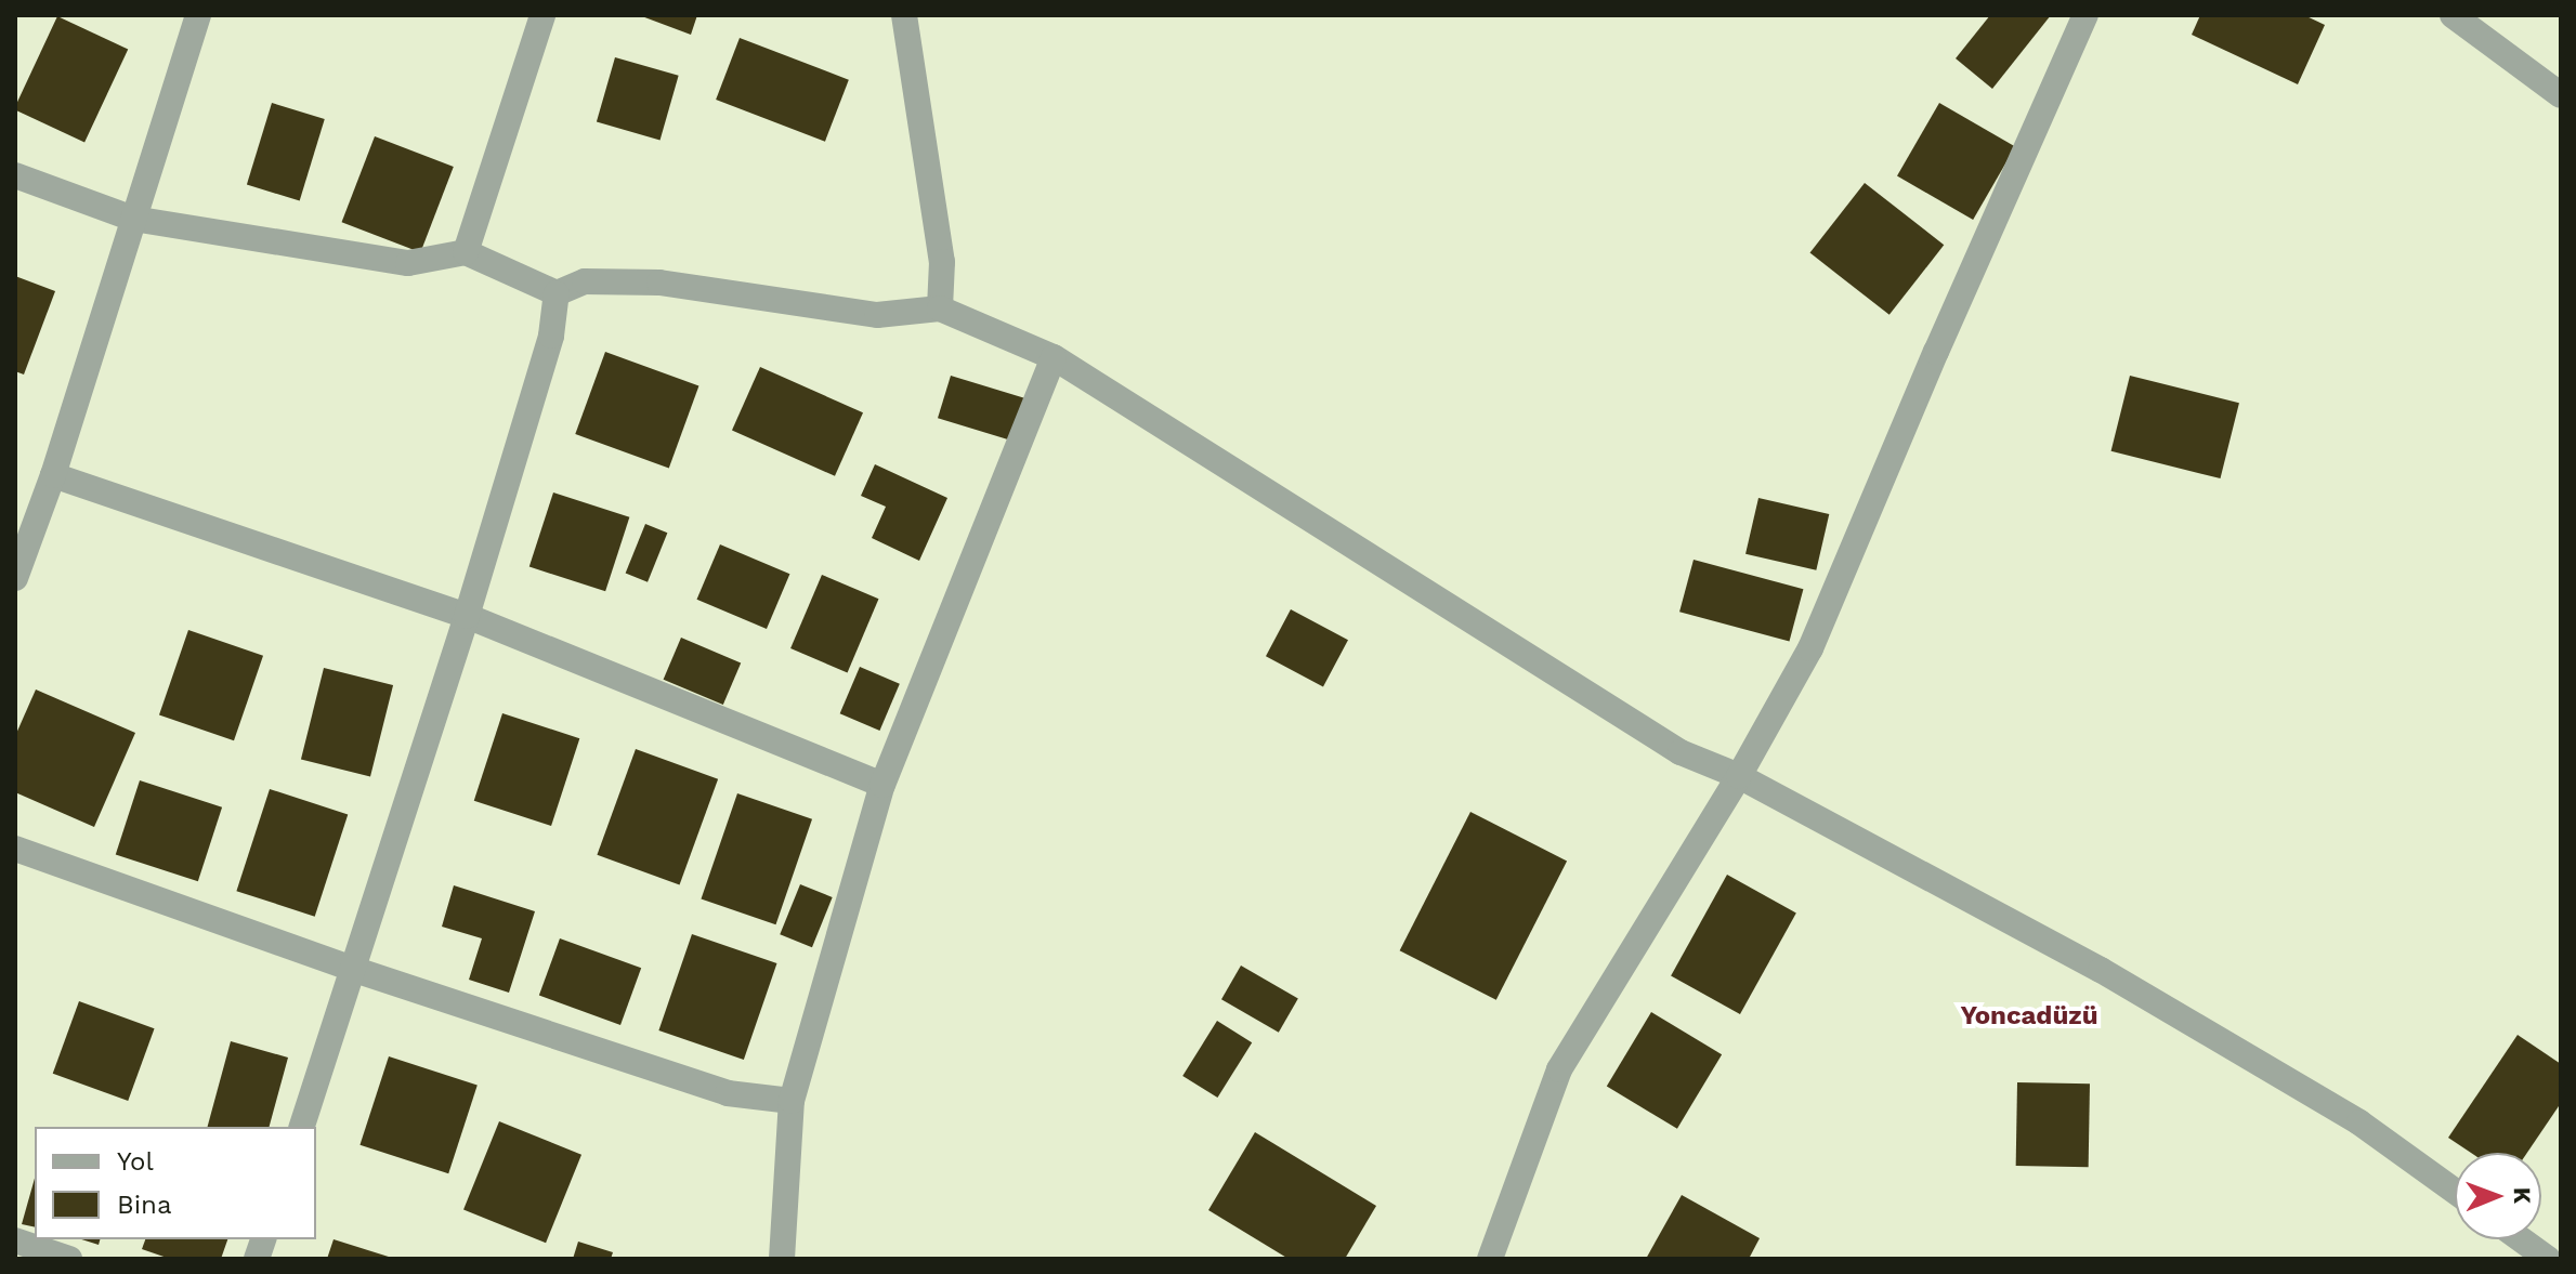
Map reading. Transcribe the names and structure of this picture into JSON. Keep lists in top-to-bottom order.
{
  "districts": ["Yoncadüzü"],
  "legend": ["Yol", "Bina"],
  "north": "right"
}
